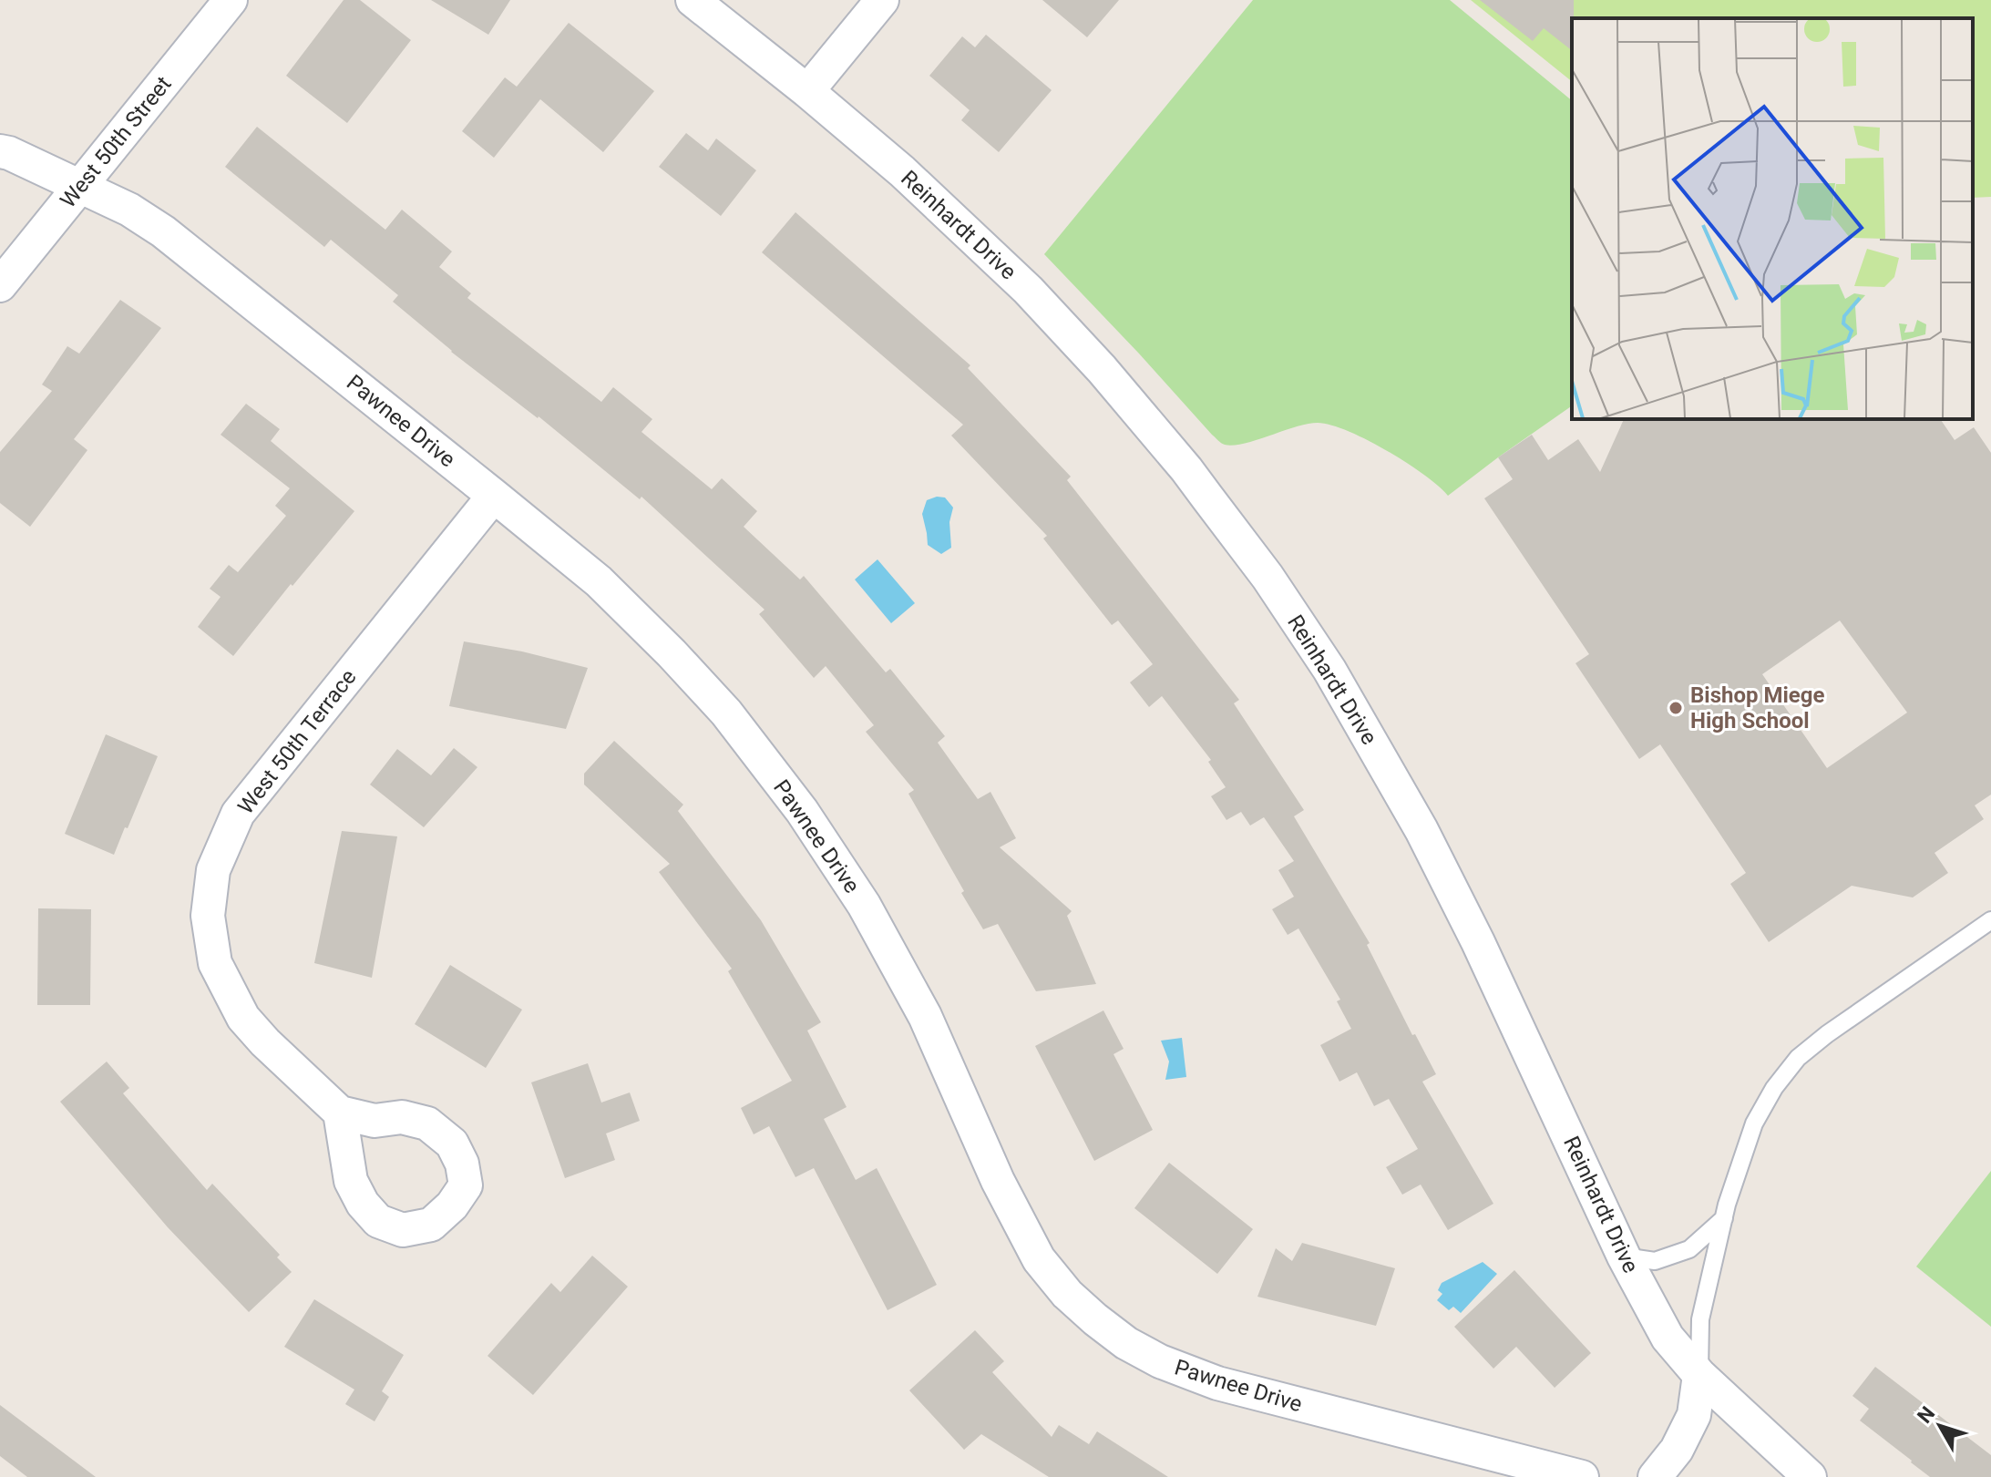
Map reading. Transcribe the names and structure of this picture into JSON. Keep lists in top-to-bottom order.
{
  "streets": {
    "street": [
      "West 50th Street",
      "Reinhardt Drive",
      "Pawnee Drive",
      "West 50th Terrace"
    ]
  },
  "crossings": [
    ["West 50th Street", "Pawnee Drive"],
    ["Pawnee Drive", "West 50th Terrace"]
  ],
  "places": ["Bishop Miege High School"],
  "north": "top left"
}
